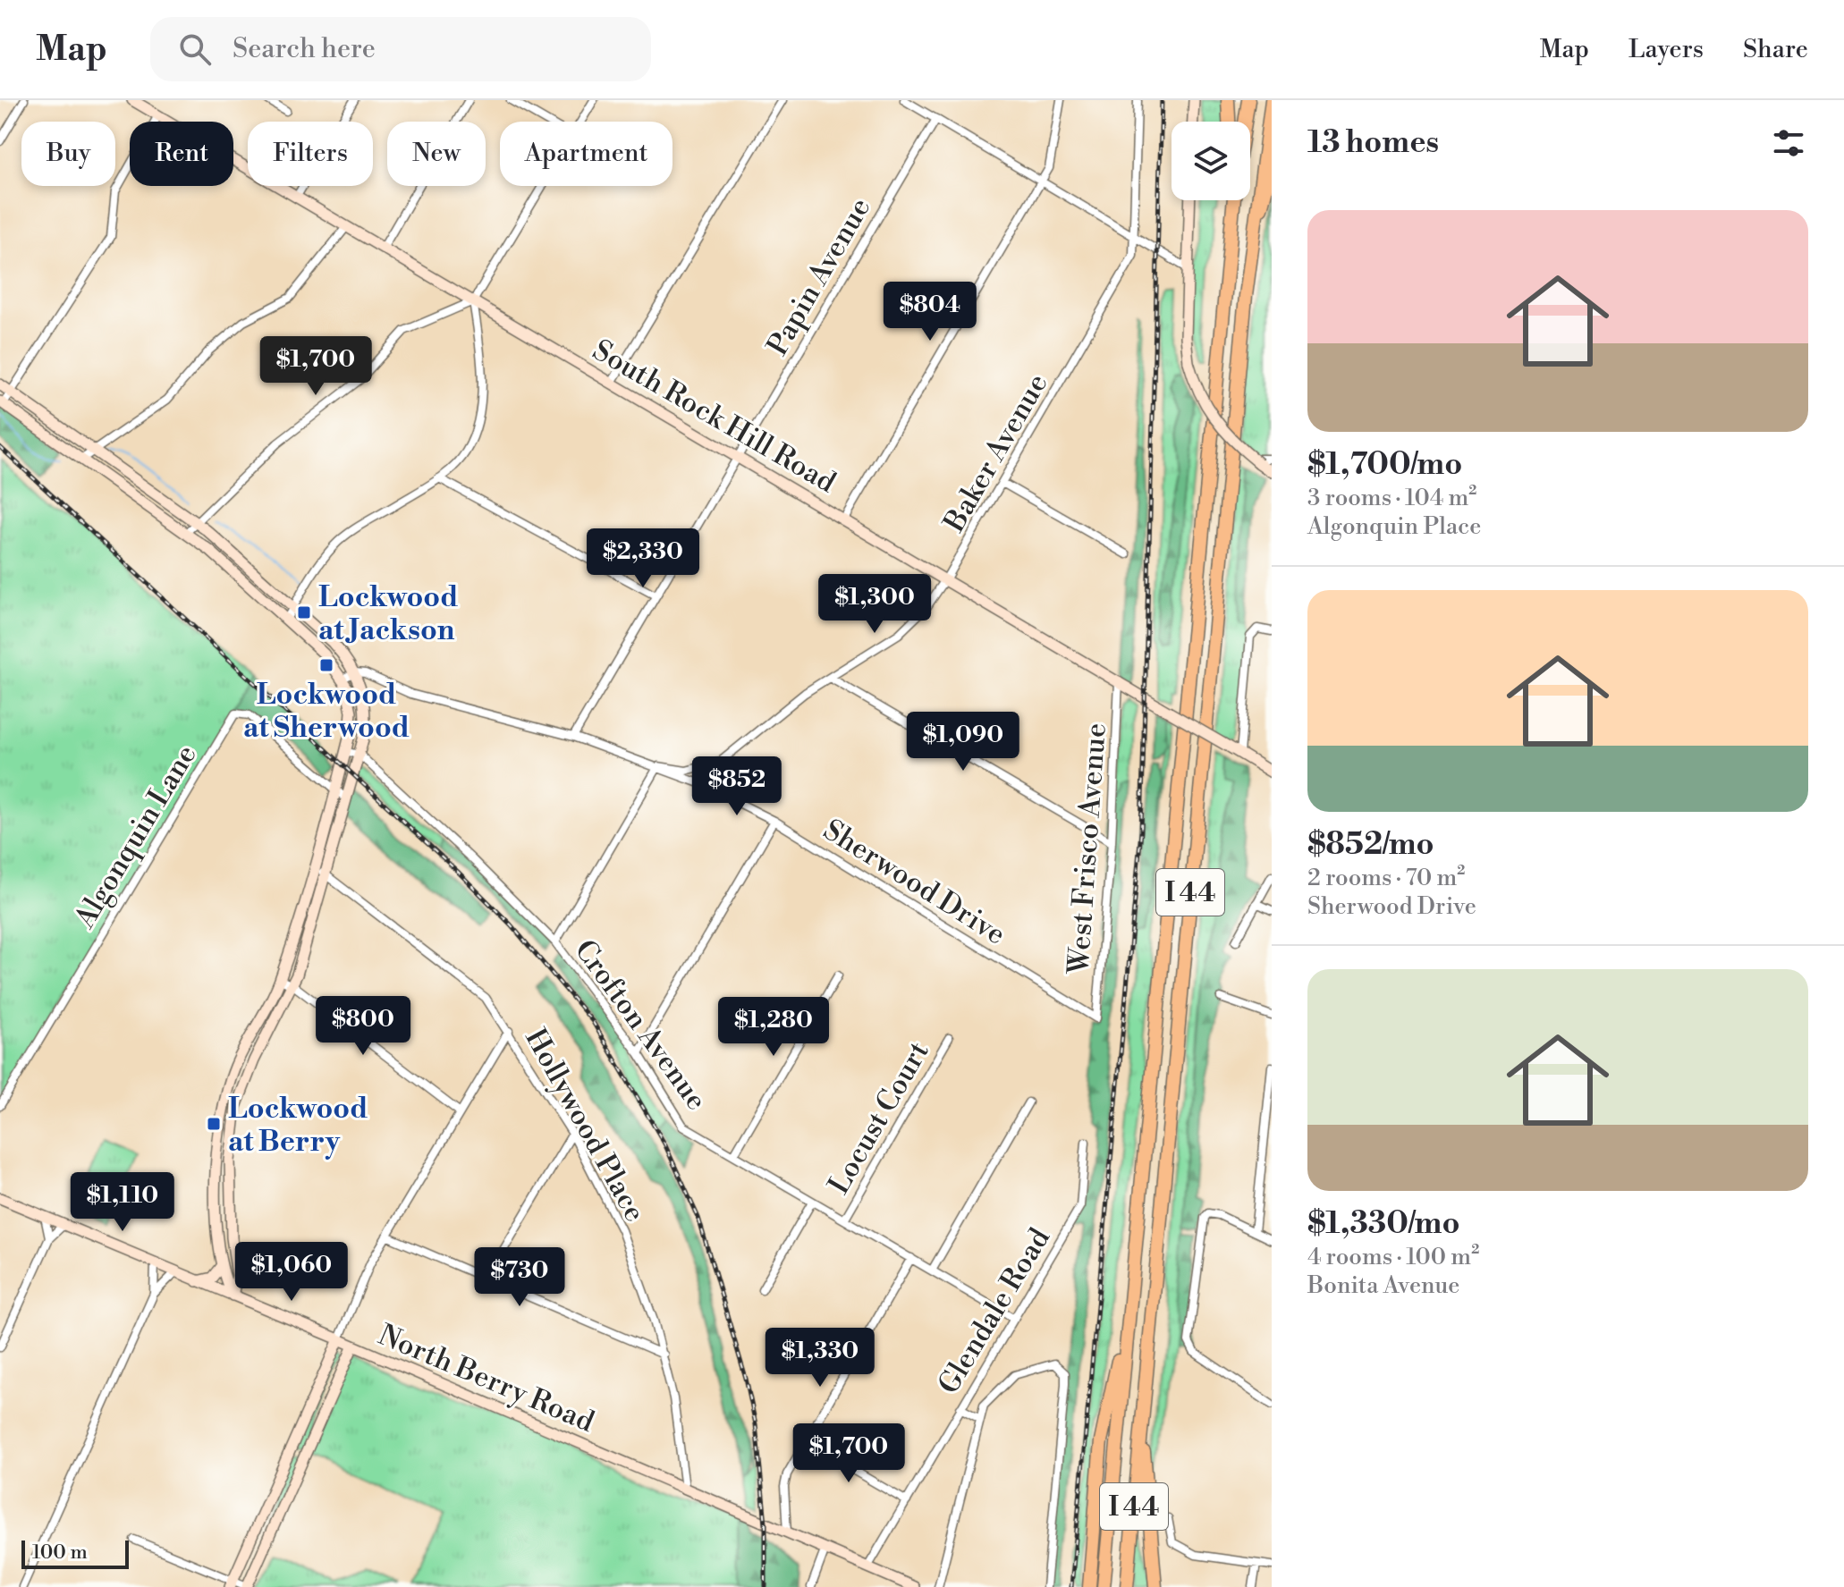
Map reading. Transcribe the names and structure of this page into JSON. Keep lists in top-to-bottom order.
{
  "streets": {
    "highway": ["I 44"],
    "main road": ["South Rock Hill Road", "North Berry Road"],
    "street": [
      "Papin Avenue",
      "Baker Avenue",
      "Algonquin Lane",
      "West Frisco Avenue",
      "Sherwood Drive",
      "Crofton Avenue",
      "Locust Court",
      "Hollywood Place",
      "Glendale Road"
    ]
  },
  "crossings": [
    ["Papin Avenue", "South Rock Hill Road"],
    ["Papin Avenue", "Sherwood Drive"],
    ["South Rock Hill Road", "Baker Avenue"],
    ["South Rock Hill Road", "West Frisco Avenue"],
    ["West Frisco Avenue", "Sherwood Drive"],
    ["Crofton Avenue", "Locust Court"],
    ["Crofton Avenue", "Glendale Road"],
    ["Hollywood Place", "North Berry Road"],
    ["Glendale Road", "North Berry Road"]
  ],
  "places": {
    "transit": ["Lockwood at Jackson", "Lockwood at Sherwood", "Lockwood at Berry"]
  },
  "scale_bar": "100 m",
  "page": {
    "header": "Map",
    "search": "Search here",
    "nav": ["Map", "Layers", "Share"],
    "heading": "13 homes",
    "chip": [
      "Buy",
      "Rent",
      "Filters",
      "New",
      "Apartment"
    ],
    "list": [
      {
        "name": "$1,700/mo",
        "note": "3 rooms · 104 m² · Algonquin Place"
      },
      {
        "name": "$852/mo",
        "note": "2 rooms · 70 m² · Sherwood Drive"
      },
      {
        "name": "$1,330/mo",
        "note": "4 rooms · 100 m² · Bonita Avenue"
      }
    ],
    "price": [
      "$804",
      "$1,700",
      "$2,330",
      "$1,300",
      "$1,090",
      "$852",
      "$800",
      "$1,280",
      "$1,110",
      "$1,060",
      "$730",
      "$1,330",
      "$1,700"
    ],
    "scale": "100 m"
  }
}
